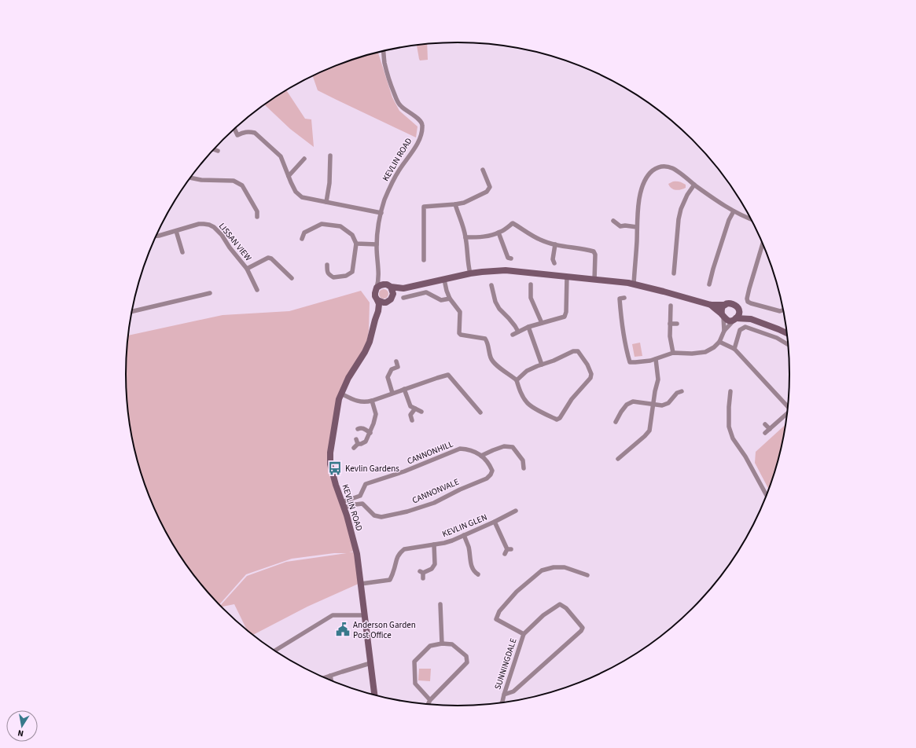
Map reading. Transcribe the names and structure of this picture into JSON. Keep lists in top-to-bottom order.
{
  "streets": {
    "street": [
      "KEVLIN ROAD",
      "LISSAN VIEW",
      "CANNONHILL",
      "CANNONVALE",
      "KEVLIN GLEN",
      "SUNNINGDALE"
    ]
  },
  "crossings": [
    ["KEVLIN ROAD", "CANNONHILL"],
    ["KEVLIN ROAD", "CANNONVALE"],
    ["KEVLIN ROAD", "KEVLIN GLEN"],
    ["CANNONHILL", "CANNONVALE"]
  ],
  "places": {
    "bus stop": ["Kevlin Gardens"],
    "public building": ["Anderson Garden Post Office"]
  },
  "north": "bottom"
}
